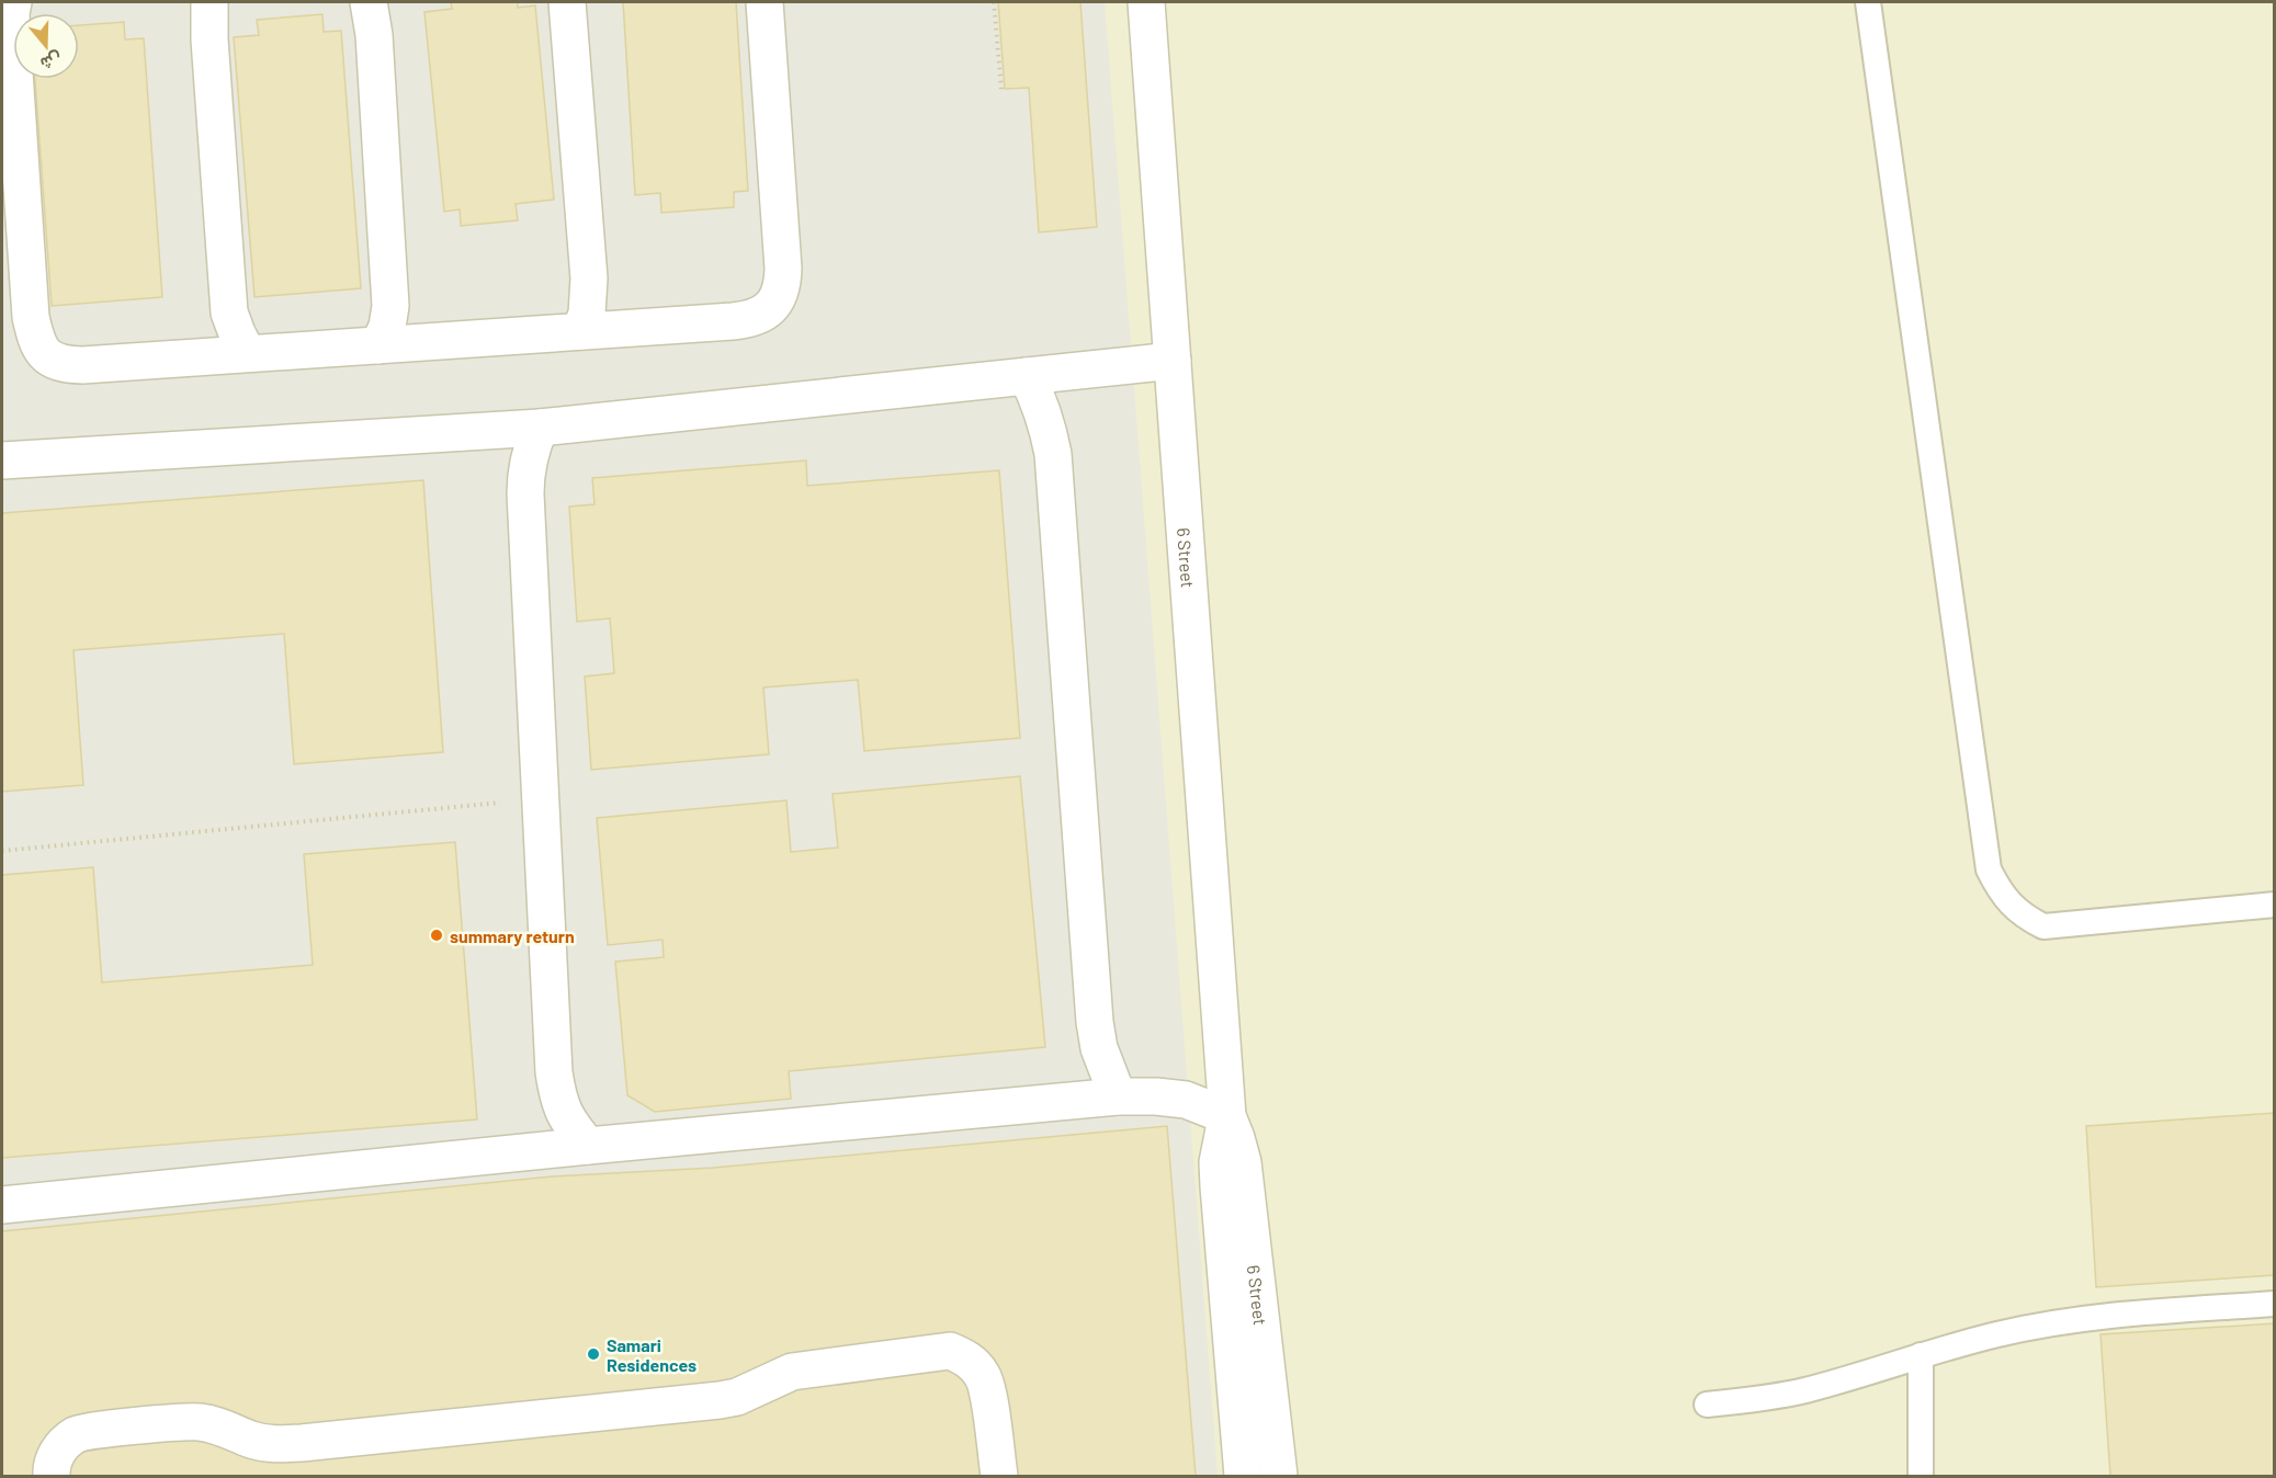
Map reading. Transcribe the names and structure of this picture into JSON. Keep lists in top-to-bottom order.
{
  "streets": {
    "street": ["6 Street"]
  },
  "places": ["summary return", "Samari Residences"],
  "north": "bottom"
}
